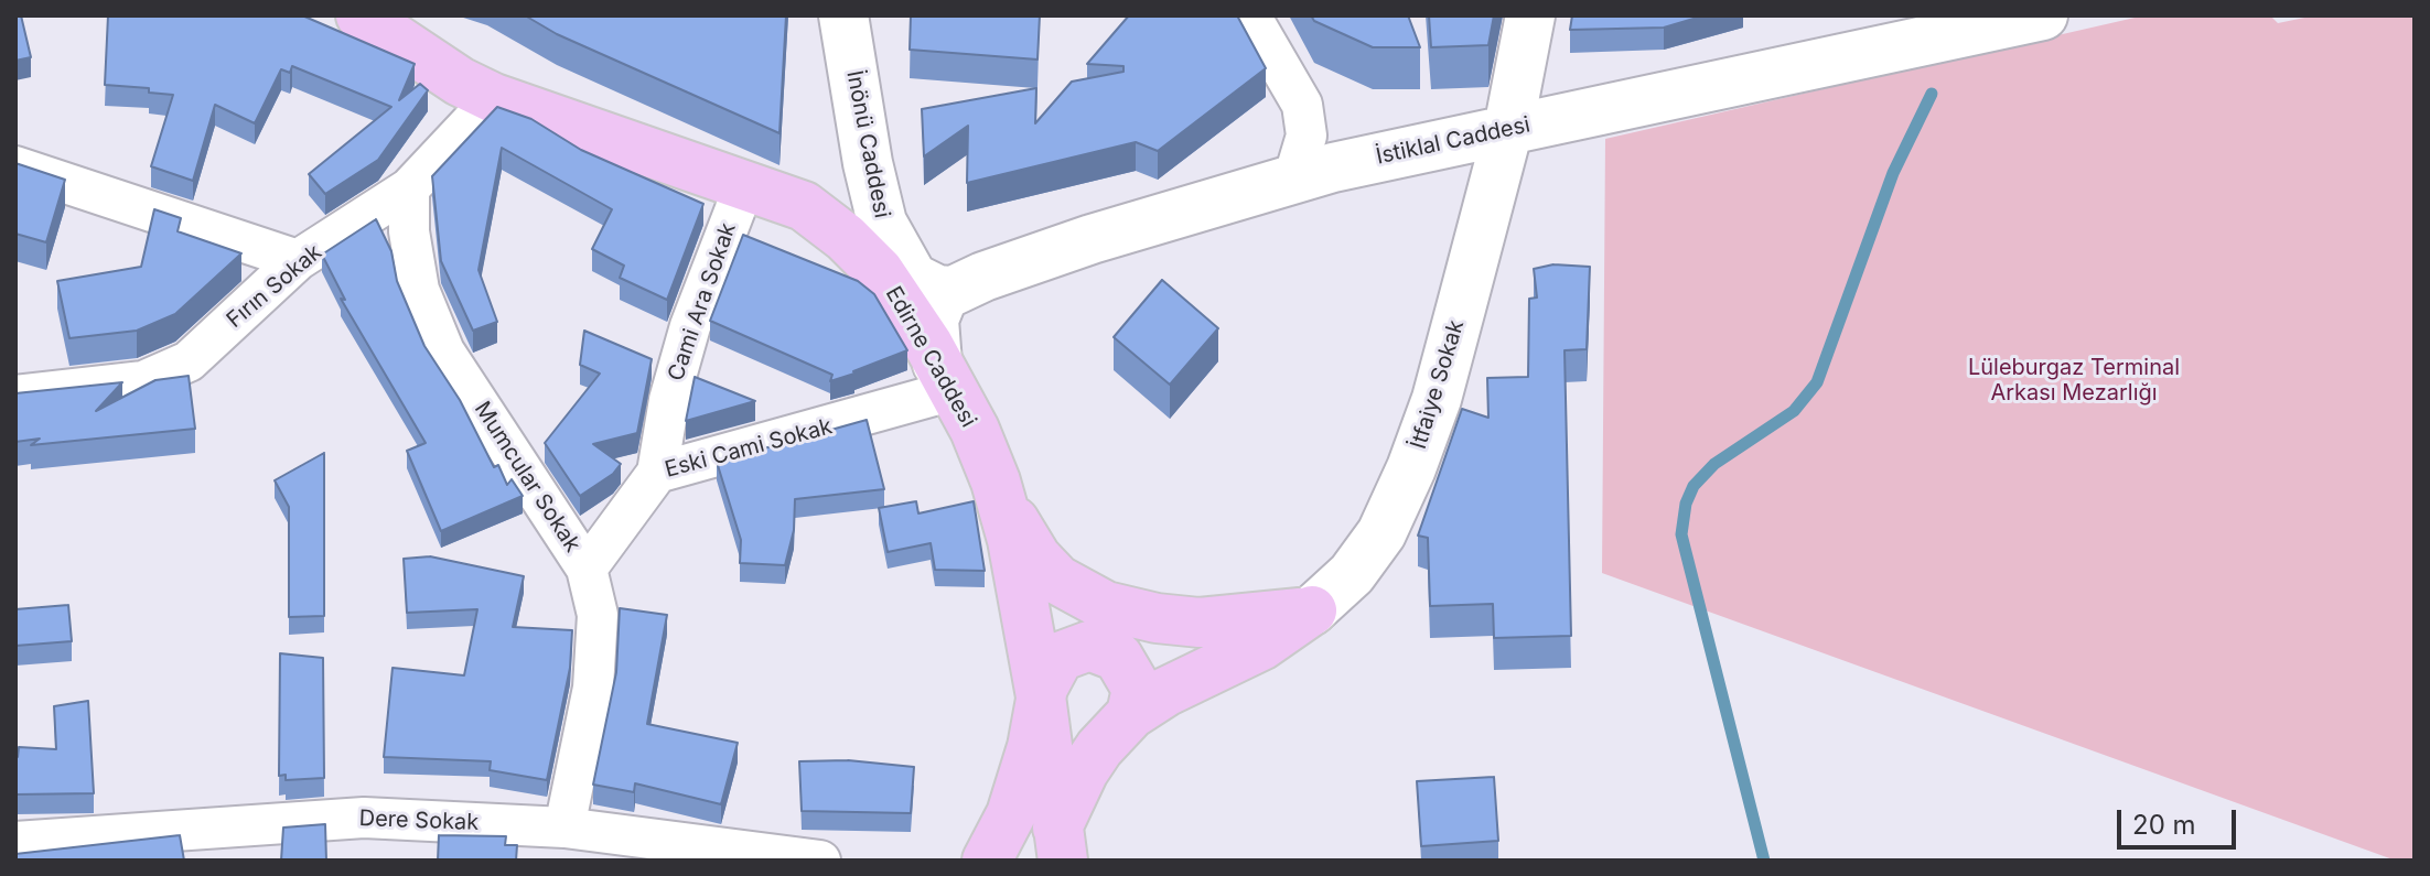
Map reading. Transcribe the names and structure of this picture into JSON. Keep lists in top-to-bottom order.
{
  "streets": {
    "main road": [
      "İstiklal Caddesi",
      "İnönü Caddesi",
      "Edirne Caddesi",
      "İtfaiye Sokak"
    ],
    "street": [
      "Fırın Sokak",
      "Cami Ara Sokak",
      "Eski Cami Sokak",
      "Mumcular Sokak",
      "Dere Sokak"
    ]
  },
  "crossings": [
    ["İstiklal Caddesi", "İnönü Caddesi"],
    ["İstiklal Caddesi", "İtfaiye Sokak"],
    ["Fırın Sokak", "Edirne Caddesi"],
    ["Fırın Sokak", "Mumcular Sokak"],
    ["Cami Ara Sokak", "Edirne Caddesi"],
    ["Cami Ara Sokak", "Eski Cami Sokak"],
    ["Edirne Caddesi", "İtfaiye Sokak"],
    ["Edirne Caddesi", "Eski Cami Sokak"],
    ["Eski Cami Sokak", "Mumcular Sokak"],
    ["Mumcular Sokak", "Dere Sokak"]
  ],
  "parks": ["Lüleburgaz Terminal Arkası Mezarlığı"],
  "scale_bar": "20 m"
}
